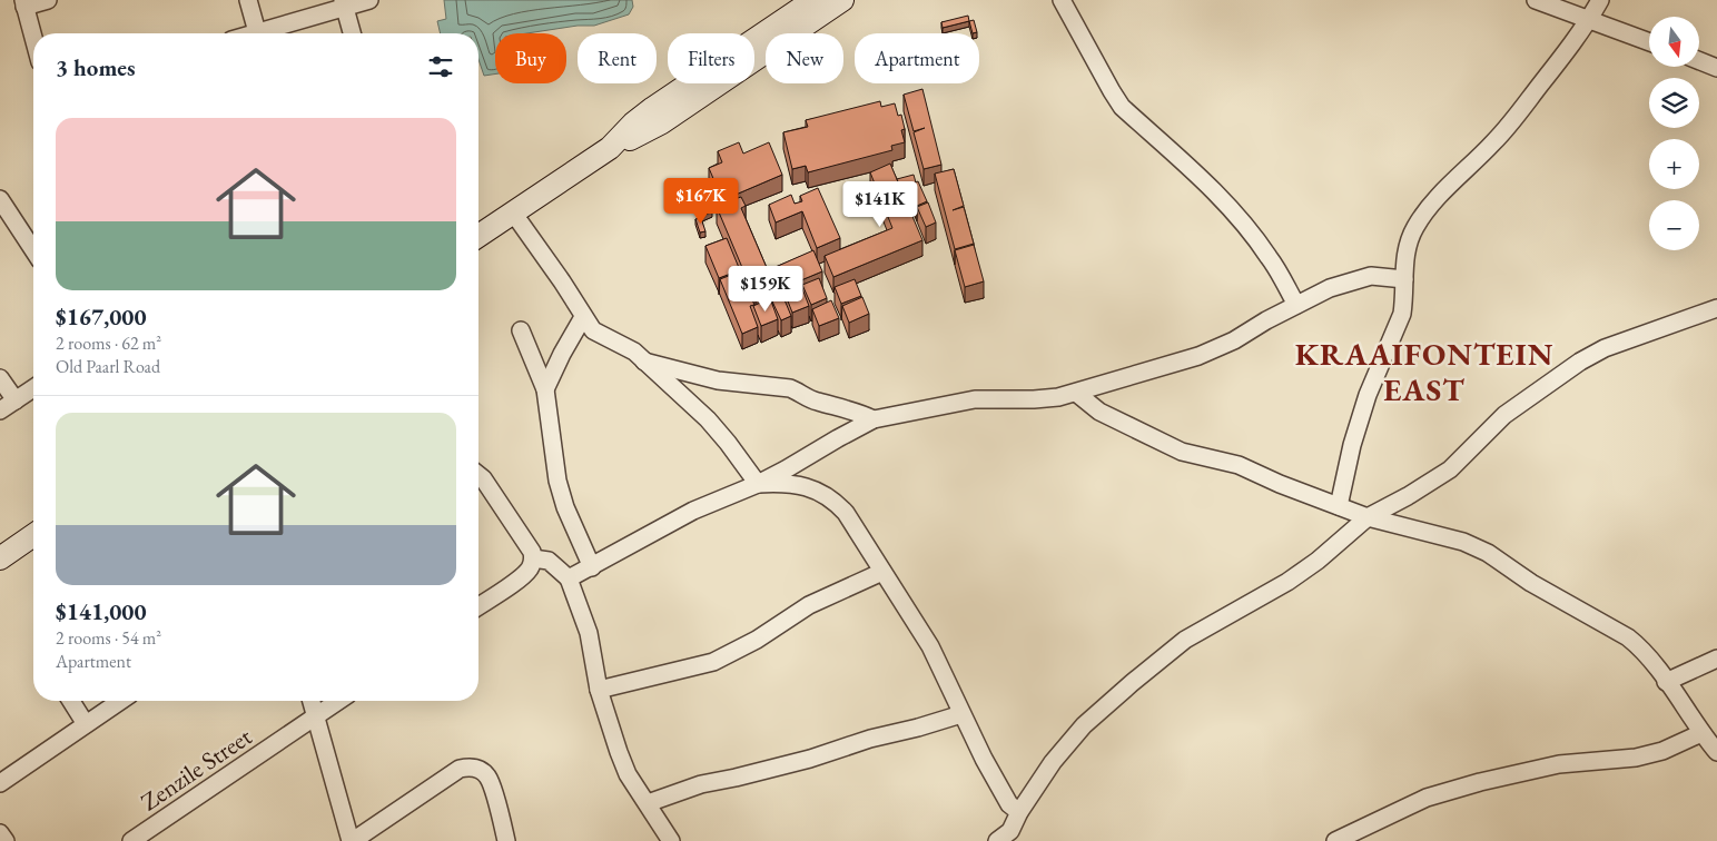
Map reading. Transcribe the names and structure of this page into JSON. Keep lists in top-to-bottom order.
{
  "streets": {
    "street": ["Zenzile Street"]
  },
  "districts": ["KRAAIFONTEIN EAST"],
  "north": "bottom",
  "page": {
    "map_buttons": ["+", "−"],
    "chip": [
      "Buy",
      "Rent",
      "Filters",
      "New",
      "Apartment"
    ],
    "heading": "3 homes",
    "list": [
      {
        "name": "$167,000",
        "note": "2 rooms · 62 m² · Old Paarl Road"
      },
      {
        "name": "$141,000",
        "note": "2 rooms · 54 m² · Apartment"
      }
    ],
    "price": ["$167K", "$141K", "$159K"]
  }
}
